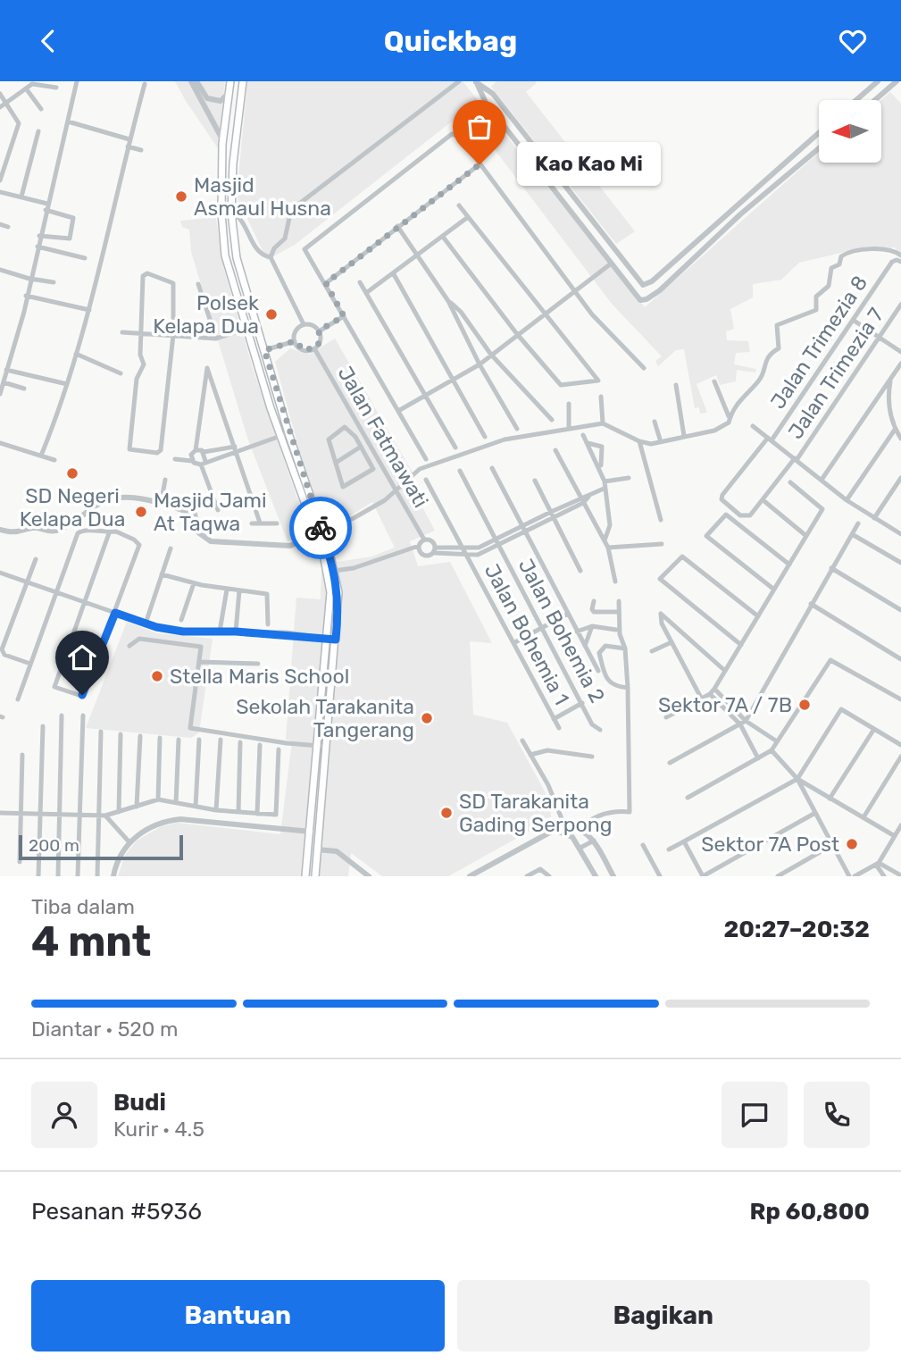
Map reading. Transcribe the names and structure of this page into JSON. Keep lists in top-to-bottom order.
{
  "streets": {
    "street": [
      "Jalan Trimezia 8",
      "Jalan Trimezia 7",
      "Jalan Fatmawati",
      "Jalan Bohemia 2",
      "Jalan Bohemia 1"
    ]
  },
  "crossings": [
    ["Jalan Trimezia 8", "Jalan Trimezia 7"]
  ],
  "places": [
    "Kao Kao Mi",
    "Masjid Asmaul Husna",
    "Polsek Kelapa Dua",
    "SD Negeri Kelapa Dua",
    "Masjid Jami At Taqwa",
    "Stella Maris School",
    "Sektor 7A / 7B",
    "Sekolah Tarakanita Tangerang",
    "SD Tarakanita Gading Serpong",
    "Sektor 7A Post"
  ],
  "scale_bar": "200 m",
  "north": "left",
  "page": {
    "header": "Quickbag",
    "bubble": "Kao Kao Mi",
    "scale": "200 m",
    "heading": ["4 mnt", "Tiba dalam", "20:27–20:32"],
    "panel": [
      "Budi",
      "Kurir · 4.5",
      "Pesanan #5936",
      "Rp 60,800"
    ],
    "bar": "Diantar · 520 m",
    "buttons": ["Bantuan", "Bagikan"]
  }
}
